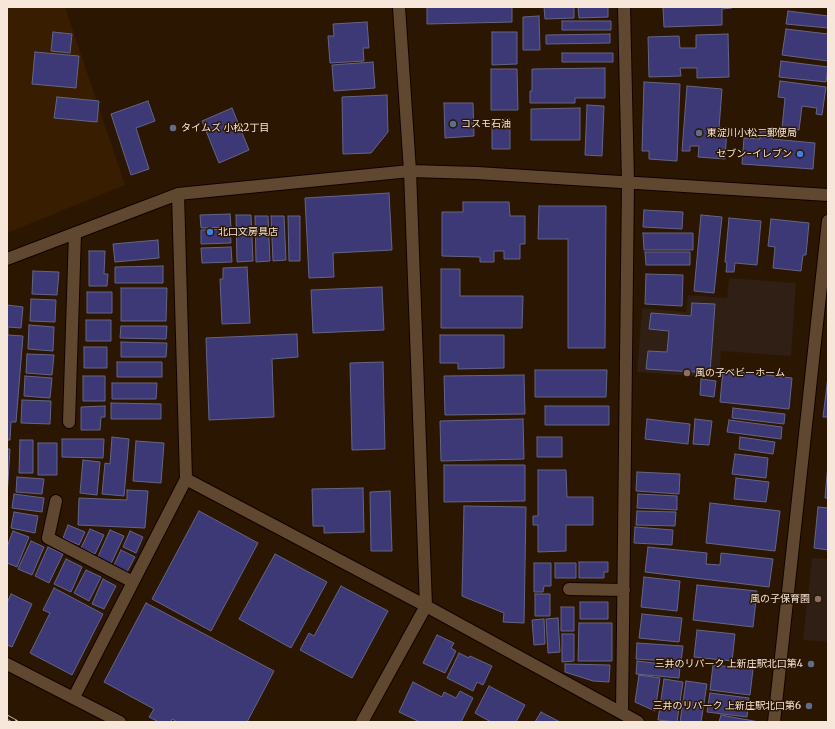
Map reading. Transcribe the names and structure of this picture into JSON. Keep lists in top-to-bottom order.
{
  "places": [
    "コスモ石油",
    "タイムズ 小松2丁目",
    "東淀川小松二郵便局",
    "セブン-イレブン",
    "北口文房具店",
    "風の子ベビーホーム",
    "風の子保育園",
    "三井のリパーク 上新庄駅北口第4",
    "三井のリパーク 上新庄駅北口第6"
  ]
}
